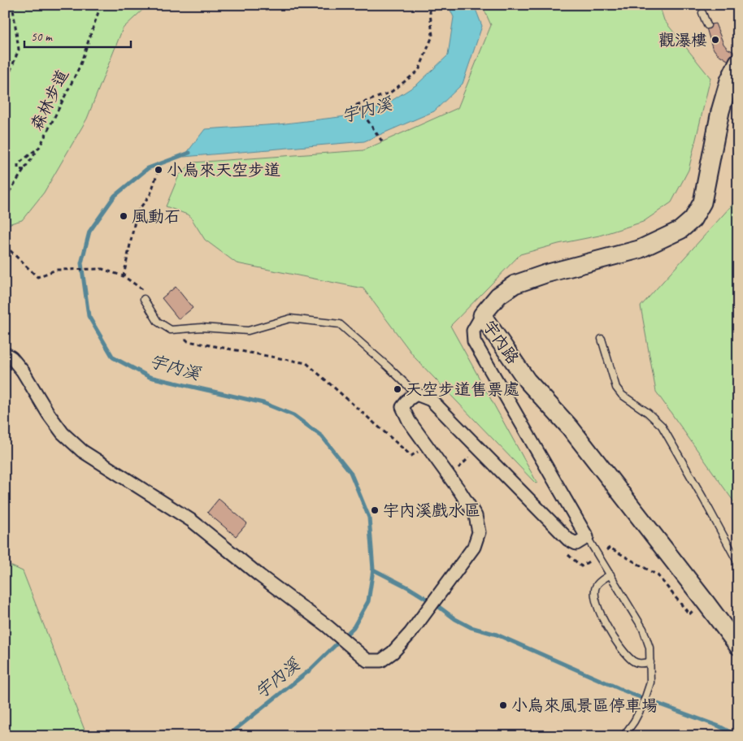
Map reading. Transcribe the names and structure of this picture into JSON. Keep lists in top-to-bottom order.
{
  "streets": {
    "street": ["宇內路"],
    "path": ["森林步道"]
  },
  "water": ["宇內溪"],
  "places": [
    "觀瀑樓",
    "小烏來天空步道",
    "風動石",
    "天空步道售票處",
    "宇內溪戲水區",
    "小烏來風景區停車場"
  ],
  "scale_bar": "50 m"
}
